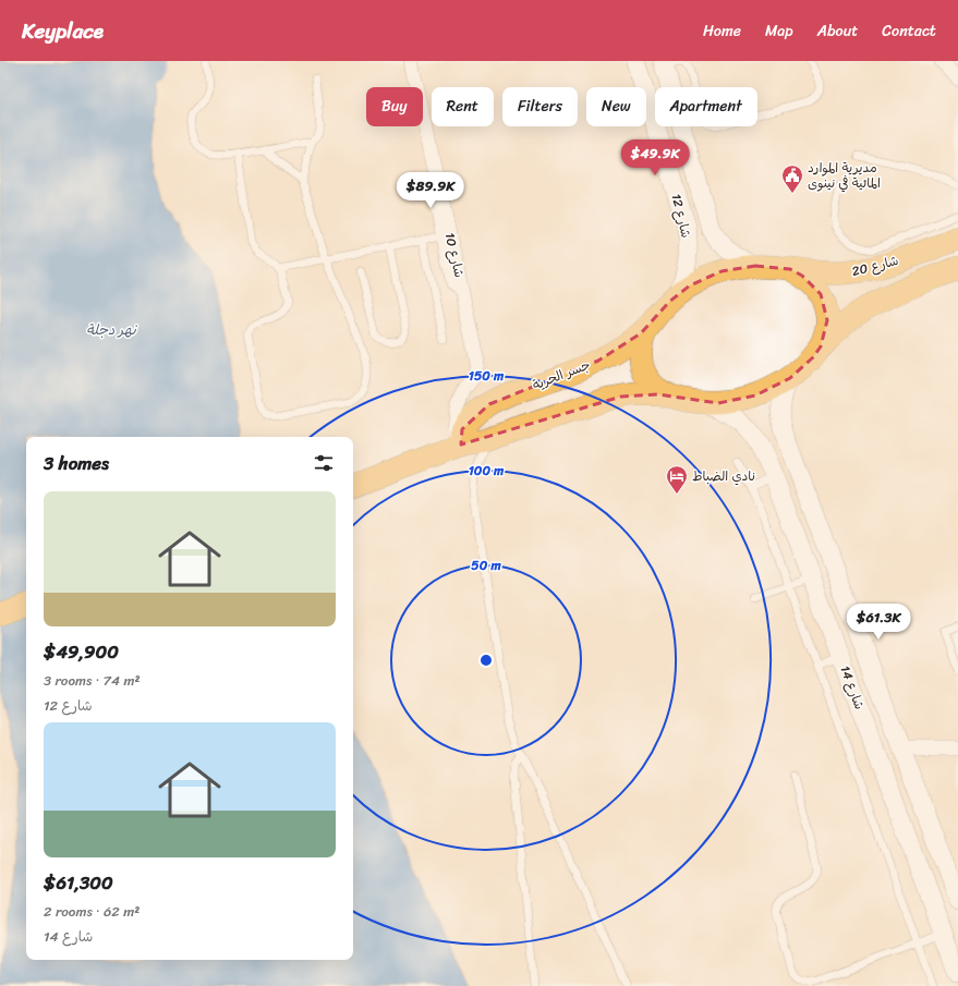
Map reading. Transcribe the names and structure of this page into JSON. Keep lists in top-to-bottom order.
{
  "streets": {
    "main road": ["شارع 20", "جسر الحرية"],
    "street": ["شارع 12", "شارع 10", "شارع 14"]
  },
  "crossings": [
    ["شارع 12", "شارع 20"],
    ["شارع 10", "جسر الحرية"],
    ["شارع 20", "جسر الحرية"]
  ],
  "water": ["نهر دجلة"],
  "places": {
    "public building": ["مديرية الموارد المائية في نينوى"],
    "hotel": ["نادي الضباط"]
  },
  "page": {
    "header": "Keyplace",
    "nav": [
      "Home",
      "Map",
      "About",
      "Contact"
    ],
    "chip": [
      "Buy",
      "Rent",
      "Filters",
      "New",
      "Apartment"
    ],
    "price": ["$49.9K", "$89.9K", "$61.3K"],
    "heading": "3 homes",
    "list": [
      {
        "name": "$49,900",
        "note": "3 rooms · 74 m² · شارع 12"
      },
      {
        "name": "$61,300",
        "note": "2 rooms · 62 m² · شارع 14"
      }
    ]
  },
  "rings": ["150 m", "100 m", "50 m"]
}
